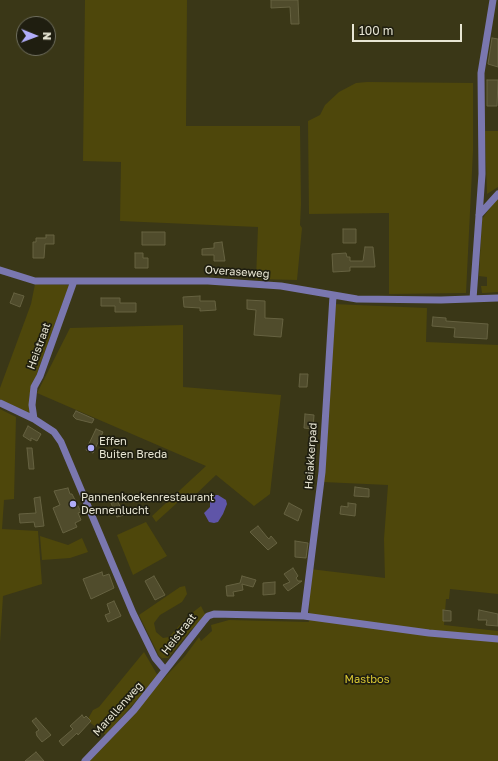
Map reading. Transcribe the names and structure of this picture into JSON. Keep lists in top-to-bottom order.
{
  "streets": {
    "street": [
      "Overaseweg",
      "Heistraat",
      "Heiakkerpad",
      "Marellenweg"
    ]
  },
  "crossings": [
    ["Overaseweg", "Heistraat"],
    ["Overaseweg", "Heiakkerpad"],
    ["Heistraat", "Heiakkerpad"],
    ["Heistraat", "Marellenweg"]
  ],
  "parks": ["Mastbos"],
  "places": ["Effen Buiten Breda", "Pannenkoekenrestaurant Dennenlucht"],
  "scale_bar": "100 m",
  "north": "right"
}
